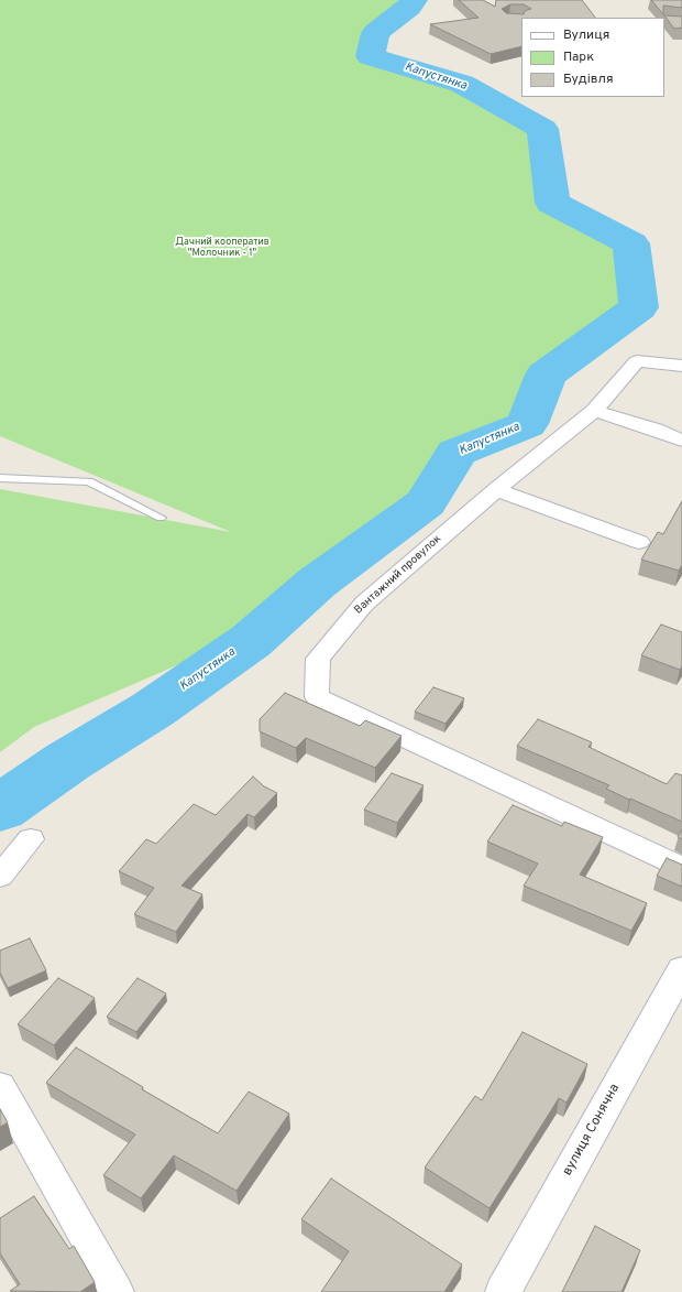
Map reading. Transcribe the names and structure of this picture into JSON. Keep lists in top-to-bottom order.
{
  "streets": {
    "street": ["Вантажний провулок", "вулиця Сонячна"]
  },
  "water": ["Капустянка"],
  "parks": ["Дачний кооператив \"Молочник - 1\""],
  "legend": ["Вулиця", "Парк", "Будівля"]
}
